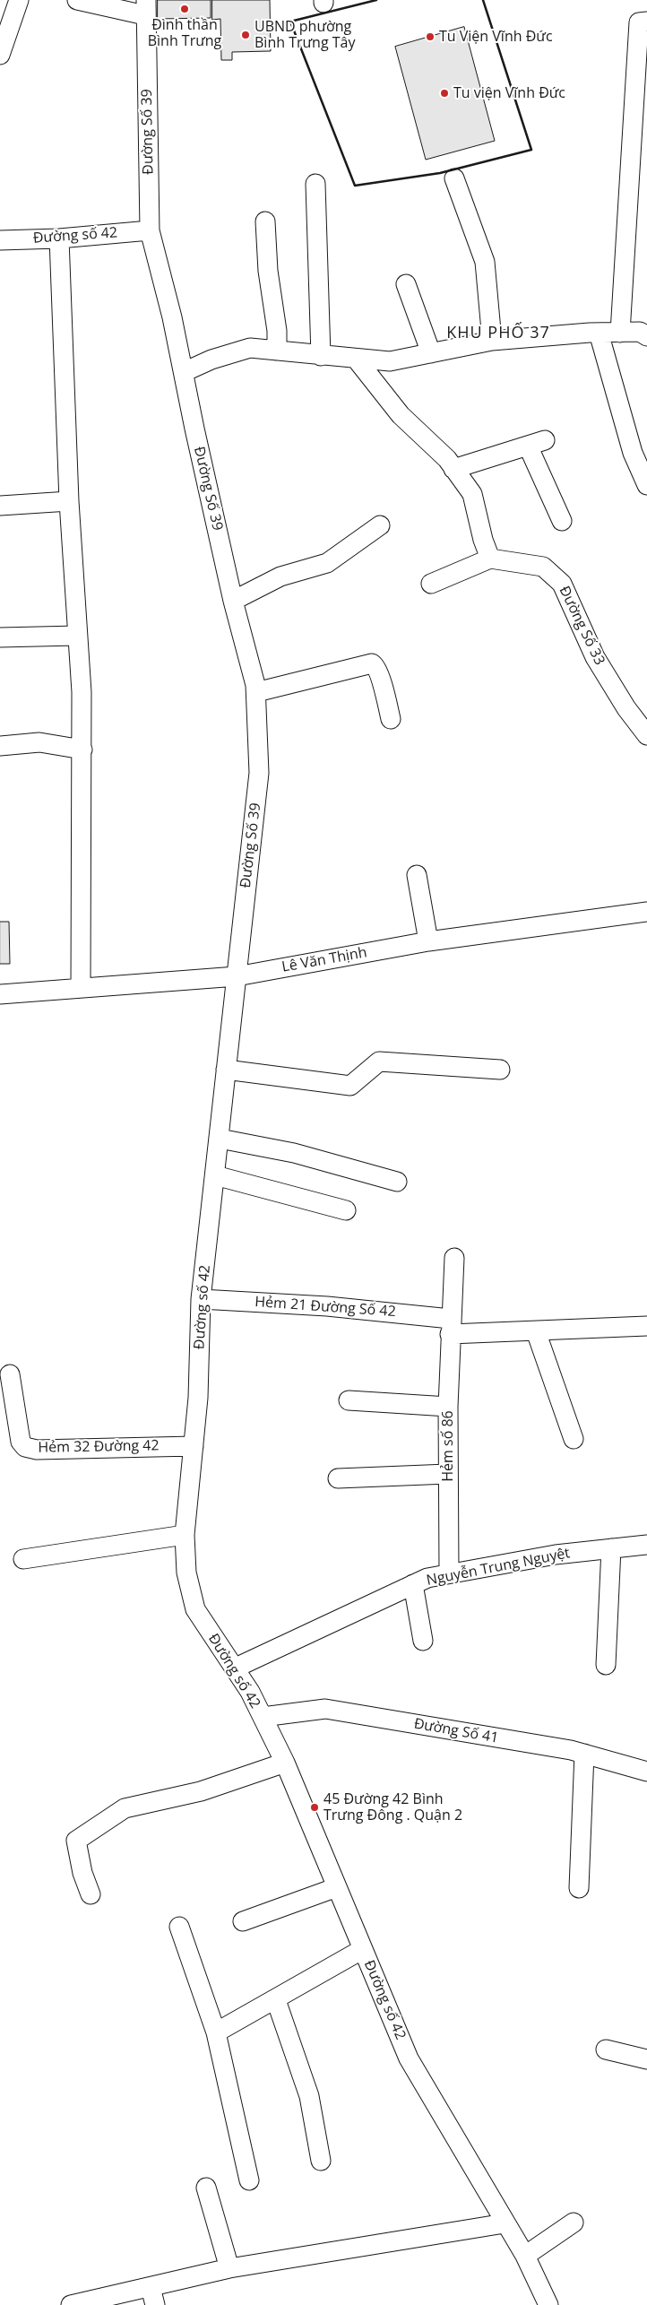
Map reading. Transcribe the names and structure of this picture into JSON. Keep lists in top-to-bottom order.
{
  "streets": {
    "street": [
      "Đường Số 39",
      "Đường số 42",
      "Đường Số 33",
      "Lê Văn Thịnh",
      "Hẻm 21 Đường Số 42",
      "Hẻm số 86",
      "Hẻm 32 Đường 42",
      "Nguyễn Trung Nguyệt",
      "Đường Số 41"
    ]
  },
  "crossings": [
    ["Đường Số 39", "Đường số 42"],
    ["Đường Số 39", "Lê Văn Thịnh"],
    ["Đường số 42", "Lê Văn Thịnh"],
    ["Đường số 42", "Hẻm 21 Đường Số 42"],
    ["Đường số 42", "Hẻm 32 Đường 42"],
    ["Đường số 42", "Nguyễn Trung Nguyệt"],
    ["Đường số 42", "Đường Số 41"],
    ["Hẻm 21 Đường Số 42", "Hẻm số 86"],
    ["Hẻm số 86", "Nguyễn Trung Nguyệt"]
  ],
  "districts": ["KHU PHỐ 37"],
  "places": [
    "Đình thần Bình Trưng",
    "UBND phường Bình Trưng Tây",
    "Tu Viện Vĩnh Đức",
    "Tu viện Vĩnh Đức",
    "45 Đường 42 Bình Trưng Đông . Quận 2"
  ]
}
